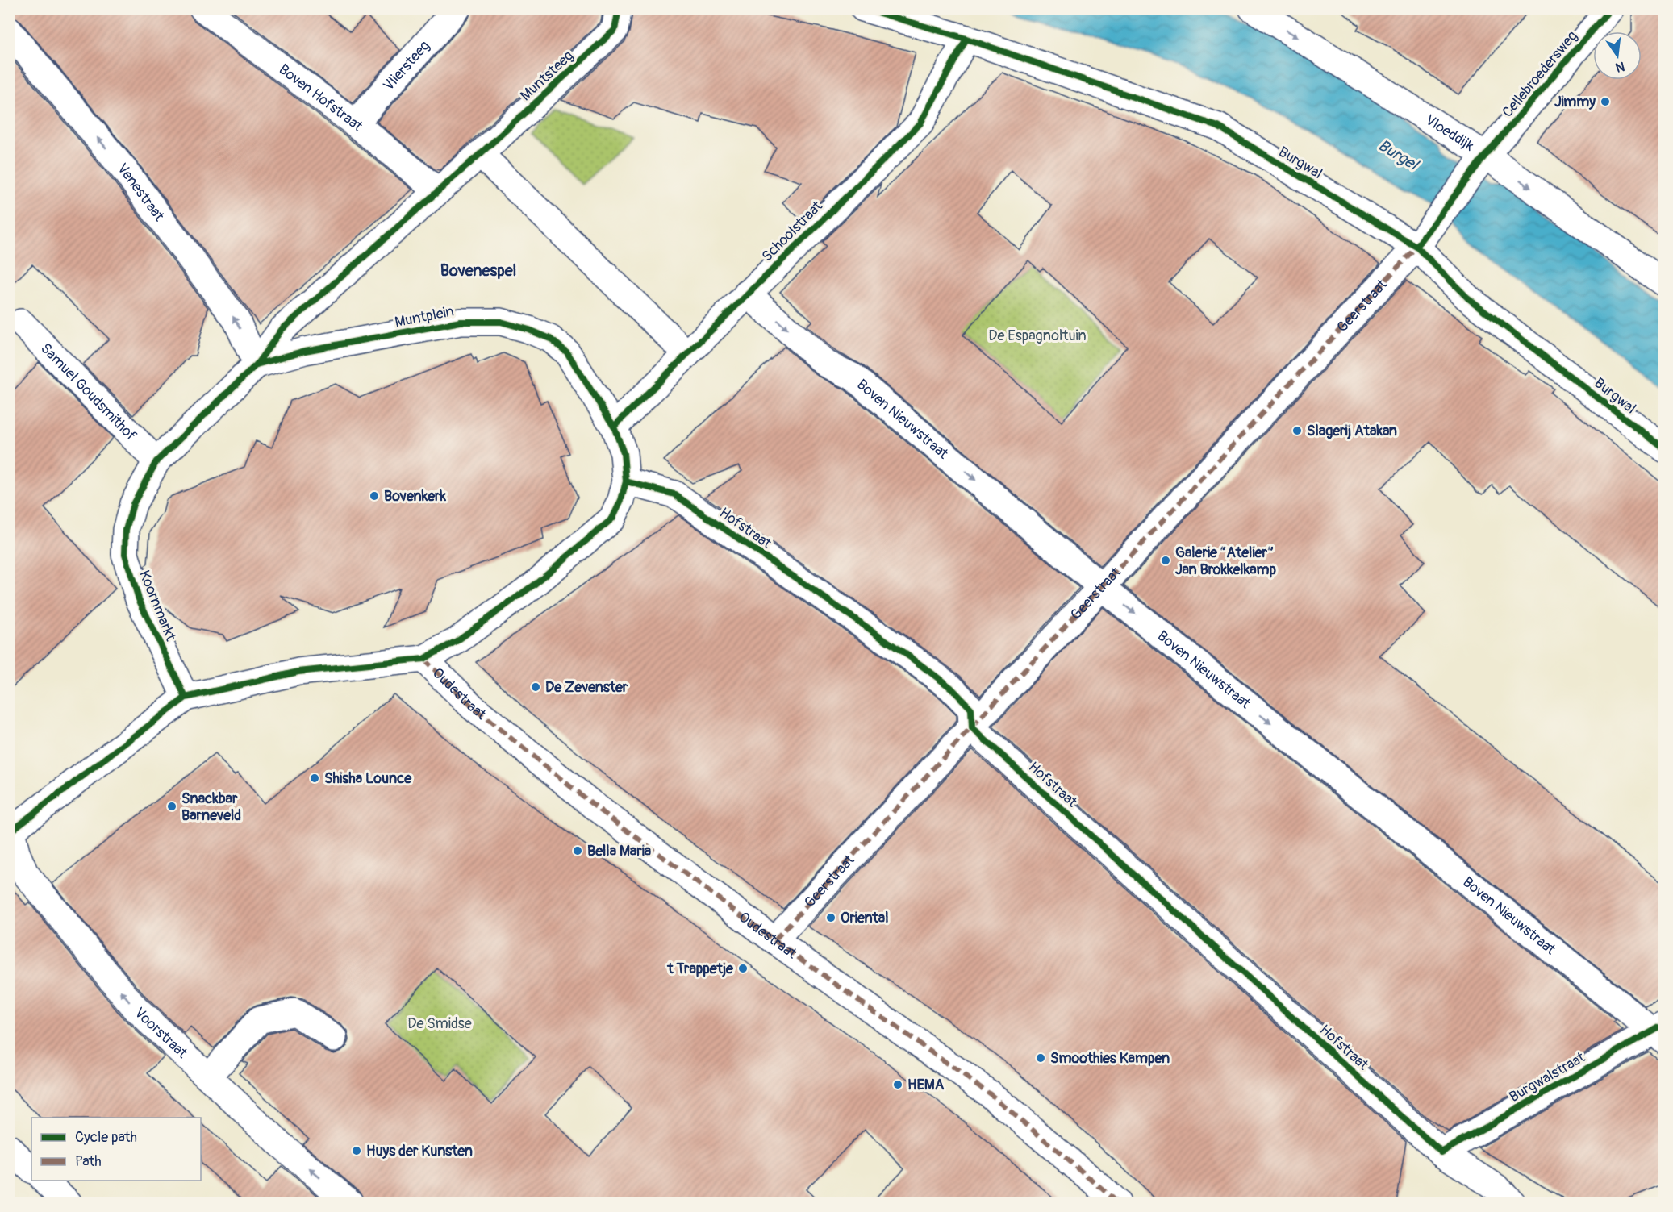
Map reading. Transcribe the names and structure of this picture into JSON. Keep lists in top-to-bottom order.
{
  "streets": {
    "street": [
      "Vliersteeg",
      "Cellebroedersweg",
      "Muntsteeg",
      "Boven Hofstraat",
      "Vloeddijk",
      "Burgwal",
      "Venestraat",
      "Schoolstraat",
      "Geerstraat",
      "Muntplein",
      "Samuel Goudsmithof",
      "Boven Nieuwstraat",
      "Hofstraat",
      "Koornmarkt",
      "Oudestraat",
      "Voorstraat",
      "Burgwalstraat"
    ]
  },
  "crossings": [
    ["Vliersteeg", "Boven Hofstraat"],
    ["Cellebroedersweg", "Vloeddijk"],
    ["Cellebroedersweg", "Burgwal"],
    ["Cellebroedersweg", "Geerstraat"],
    ["Burgwal", "Schoolstraat"],
    ["Burgwal", "Geerstraat"],
    ["Venestraat", "Muntplein"],
    ["Venestraat", "Koornmarkt"],
    ["Schoolstraat", "Muntplein"],
    ["Schoolstraat", "Boven Nieuwstraat"],
    ["Geerstraat", "Boven Nieuwstraat"],
    ["Geerstraat", "Hofstraat"],
    ["Geerstraat", "Oudestraat"],
    ["Muntplein", "Hofstraat"],
    ["Muntplein", "Koornmarkt"],
    ["Muntplein", "Oudestraat"],
    ["Samuel Goudsmithof", "Koornmarkt"],
    ["Boven Nieuwstraat", "Burgwalstraat"],
    ["Hofstraat", "Burgwalstraat"]
  ],
  "one_way": [
    "Vloeddijk",
    "Venestraat",
    "Boven Nieuwstraat",
    "Voorstraat"
  ],
  "districts": ["Bovenespel"],
  "water": ["Burgel"],
  "parks": ["De Espagnoltuin", "De Smidse"],
  "places": [
    "Jimmy",
    "Slagerij Atakan",
    "Bovenkerk",
    "Galerie “Atelier” Jan Brokkelkamp",
    "De Zevenster",
    "Shisha Lounce",
    "Snackbar Barneveld",
    "Bella Maria",
    "Oriental",
    "t Trappetje",
    "Smoothies Kampen",
    "HEMA",
    "Huys der Kunsten"
  ],
  "legend": ["Cycle path", "Path"],
  "north": "bottom"
}
